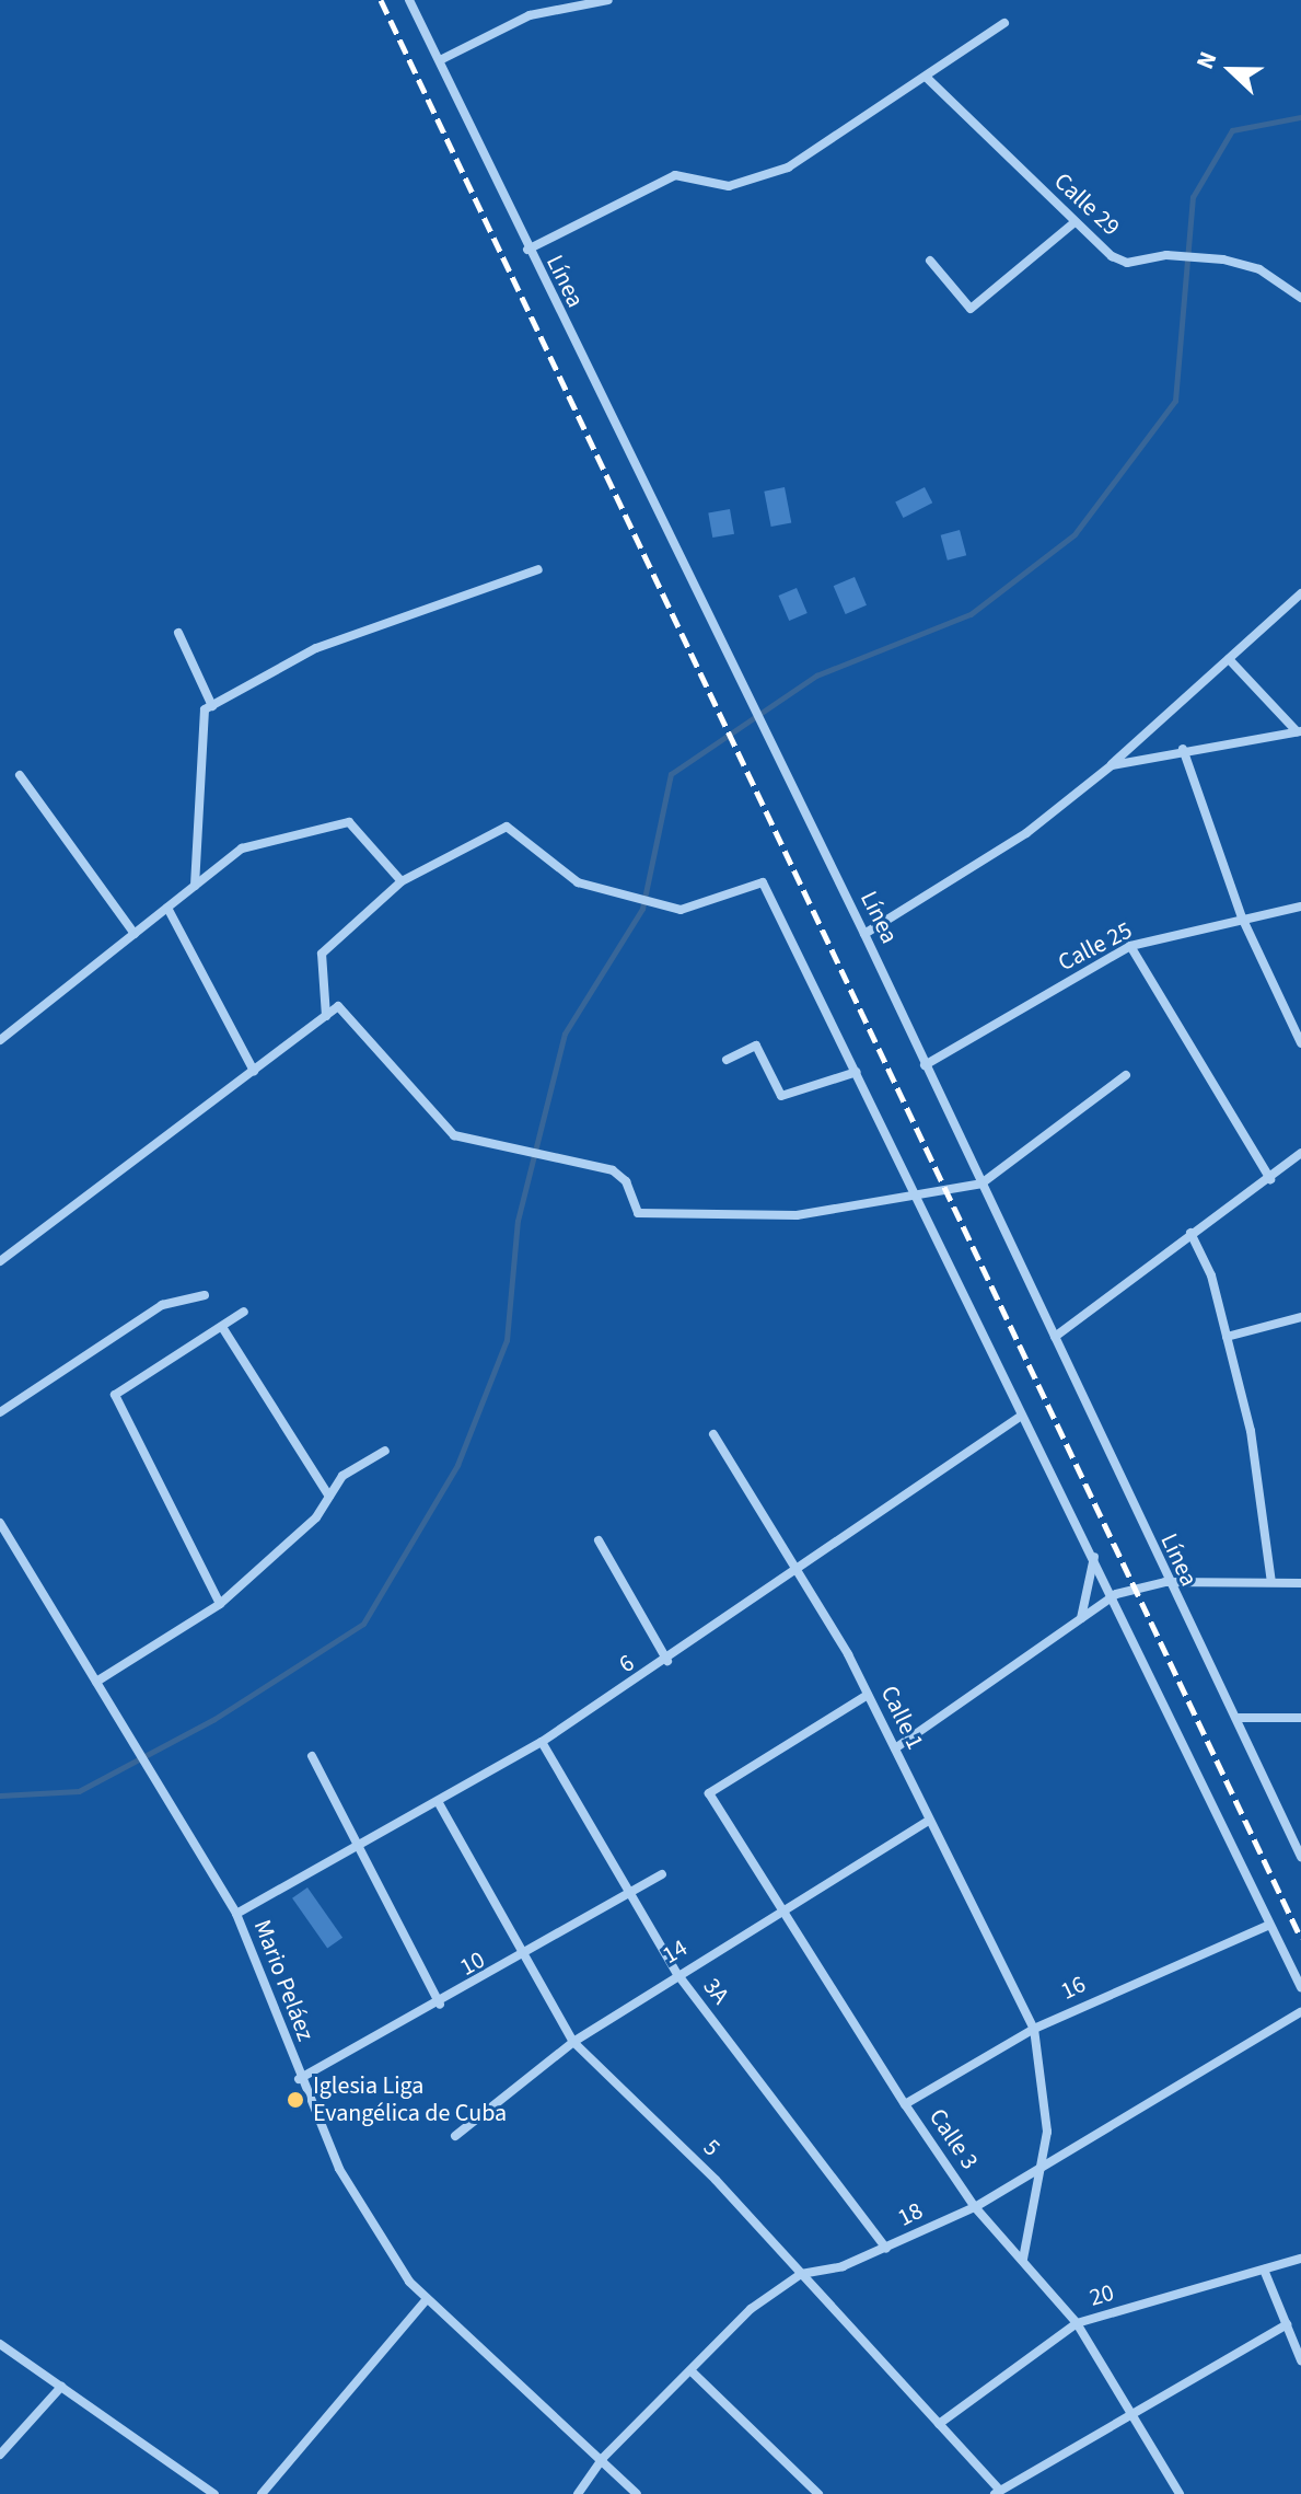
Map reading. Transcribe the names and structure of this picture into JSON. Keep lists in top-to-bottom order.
{
  "streets": {
    "street": [
      "Calle 29",
      "Línea",
      "Calle 25",
      "6",
      "Calle 1",
      "14",
      "10",
      "Mario Peláez",
      "16",
      "3A",
      "Calle 3",
      "5",
      "18",
      "20"
    ]
  },
  "crossings": [
    ["Línea", "Calle 25"],
    ["6", "Calle 1"],
    ["6", "Mario Peláez"],
    ["6", "3A"],
    ["6", "5"],
    ["Calle 1", "14"],
    ["Calle 1", "16"],
    ["Calle 1", "Calle 3"],
    ["Calle 1", "18"],
    ["14", "3A"],
    ["14", "Calle 3"],
    ["14", "5"],
    ["10", "Mario Peláez"],
    ["10", "3A"],
    ["10", "5"],
    ["Mario Peláez", "18"],
    ["16", "Calle 3"],
    ["3A", "18"],
    ["Calle 3", "18"],
    ["Calle 3", "20"],
    ["5", "18"],
    ["5", "20"]
  ],
  "places": ["Iglesia Liga Evangélica de Cuba"],
  "north": "left"
}
